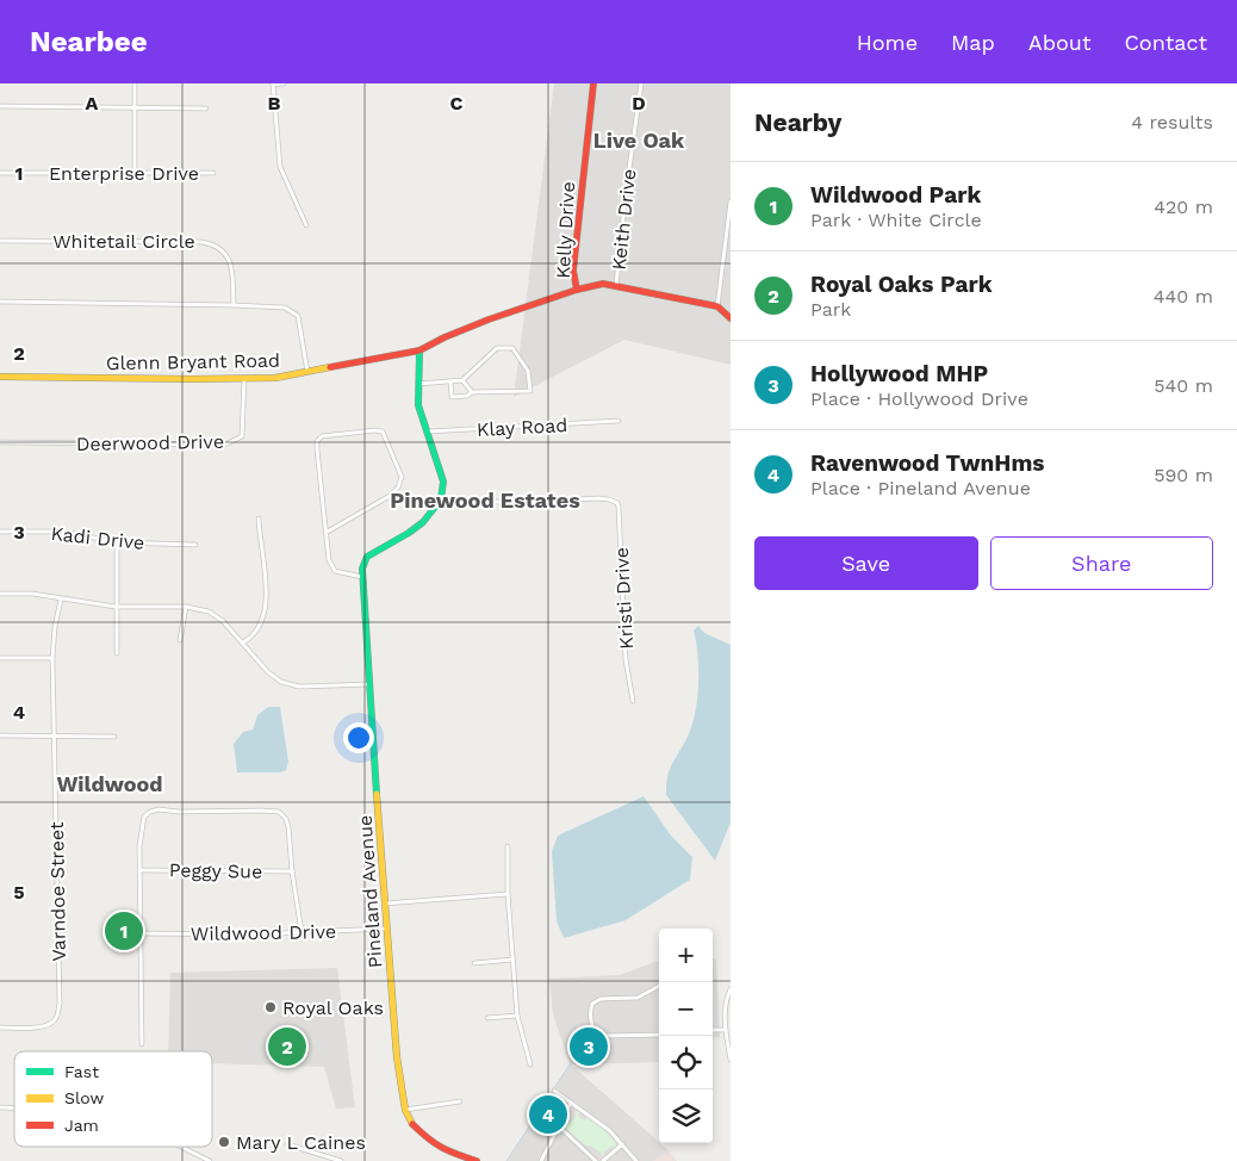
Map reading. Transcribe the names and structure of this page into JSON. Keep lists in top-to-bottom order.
{
  "streets": {
    "street": [
      "Enterprise Drive",
      "Keith Drive",
      "Kelly Drive",
      "Whitetail Circle",
      "Glenn Bryant Road",
      "Klay Road",
      "Deerwood Drive",
      "Kadi Drive",
      "Kristi Drive",
      "Peggy Sue",
      "Varndoe Street",
      "Pineland Avenue",
      "Wildwood Drive"
    ]
  },
  "crossings": [
    ["Keith Drive", "Kelly Drive"],
    ["Glenn Bryant Road", "Deerwood Drive"],
    ["Kristi Drive", "Pineland Avenue"],
    ["Pineland Avenue", "Wildwood Drive"]
  ],
  "districts": ["Live Oak", "Pinewood Estates", "Wildwood"],
  "places": ["Royal Oaks", "Mary L Caines"],
  "legend": ["Fast", "Slow", "Jam"],
  "page": {
    "header": "Nearbee",
    "nav": [
      "Home",
      "Map",
      "About",
      "Contact"
    ],
    "heading": ["Nearby", "4 results"],
    "list": [
      {
        "mark": "1",
        "name": "Wildwood Park",
        "note": "Park · White Circle",
        "value": "420 m"
      },
      {
        "mark": "2",
        "name": "Royal Oaks Park",
        "note": "Park",
        "value": "440 m"
      },
      {
        "mark": "3",
        "name": "Hollywood MHP",
        "note": "Place · Hollywood Drive",
        "value": "540 m"
      },
      {
        "mark": "4",
        "name": "Ravenwood TwnHms",
        "note": "Place · Pineland Avenue",
        "value": "590 m"
      }
    ],
    "buttons": ["Save", "Share"],
    "pins": [
      "1",
      "2",
      "3",
      "4"
    ],
    "map_buttons": ["+", "−"]
  },
  "grid": {
    "columns": [
      "A",
      "B",
      "C",
      "D"
    ],
    "rows": [
      "1",
      "2",
      "3",
      "4",
      "5"
    ]
  }
}
